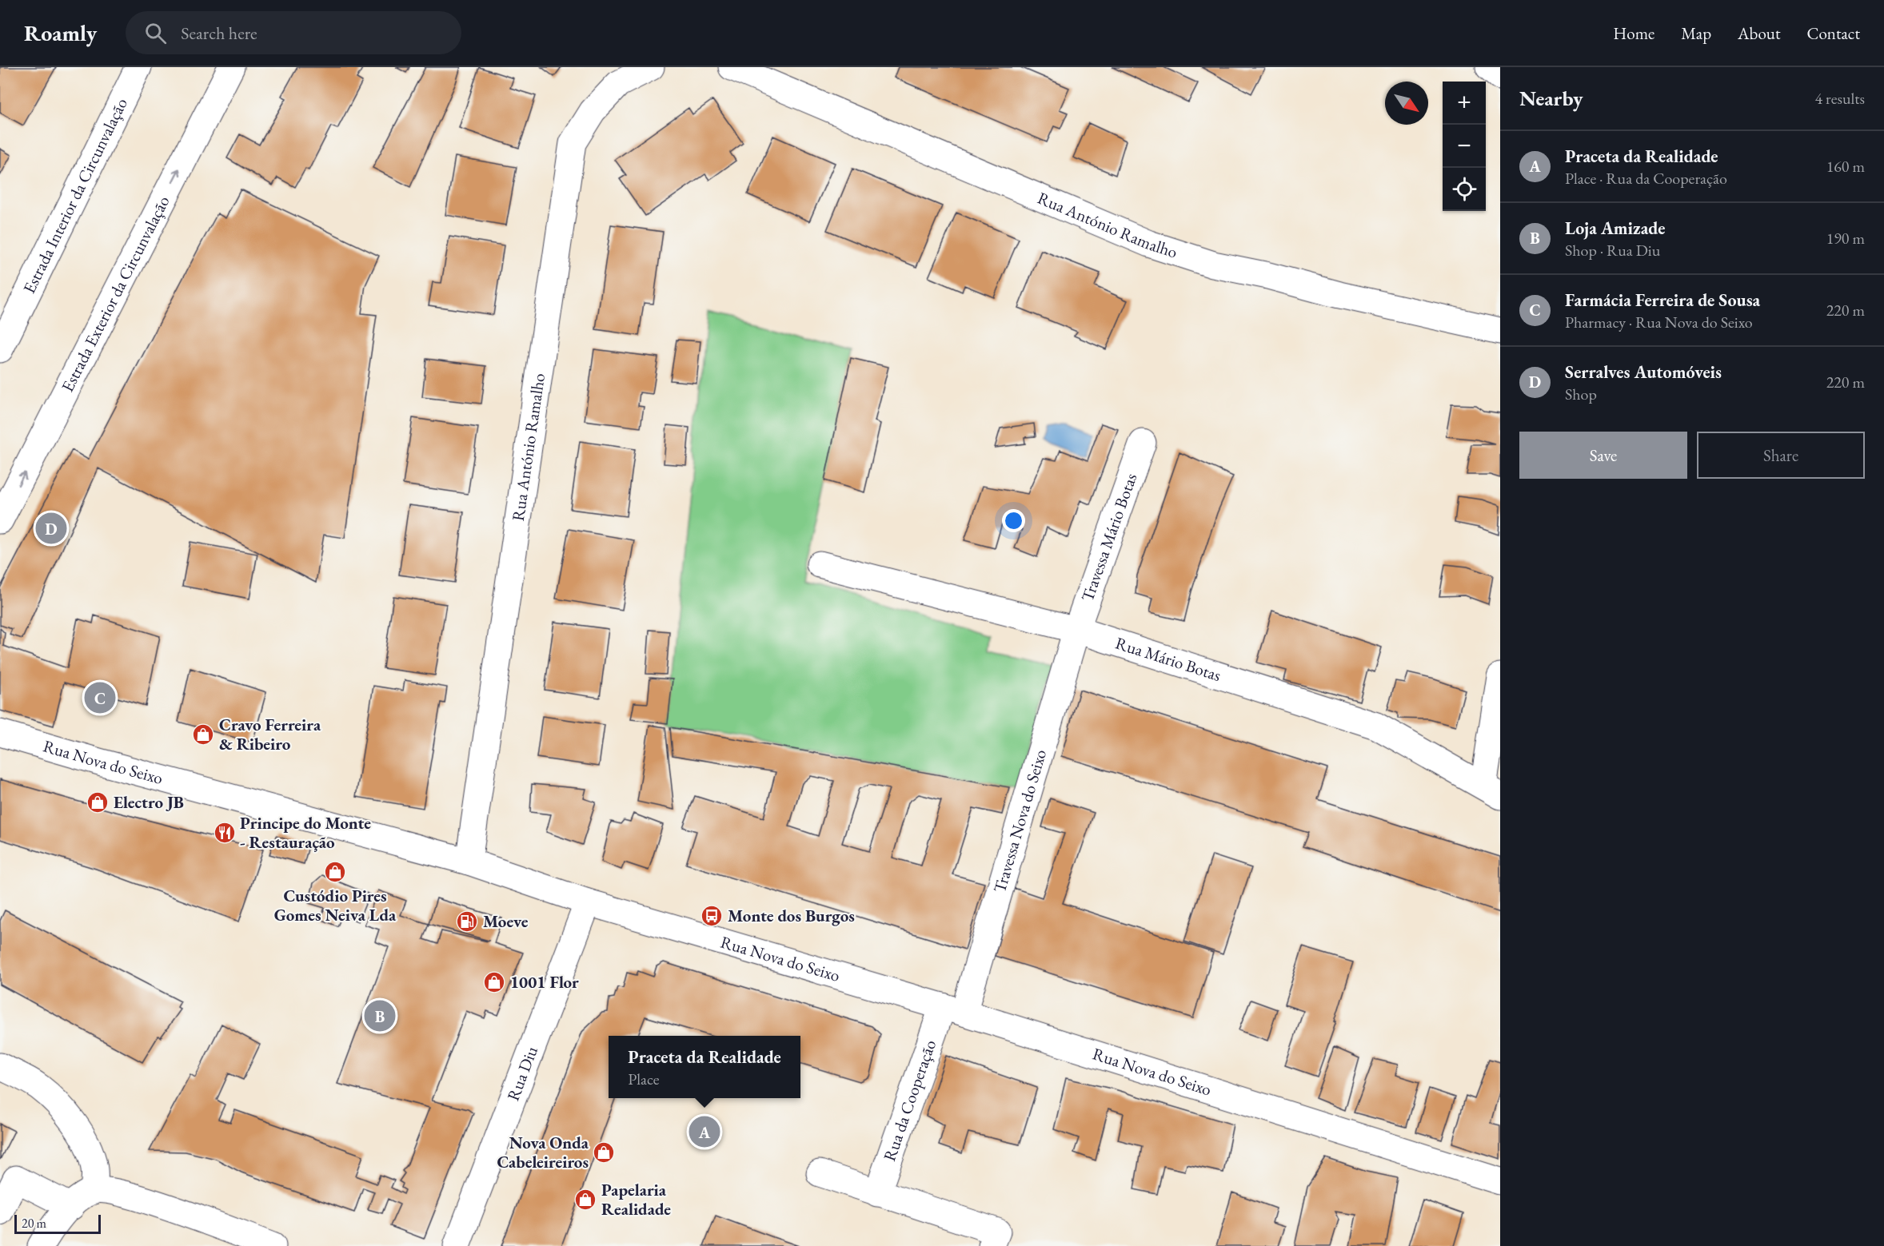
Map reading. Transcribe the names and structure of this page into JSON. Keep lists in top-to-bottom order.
{
  "streets": {
    "street": [
      "Estrada Interior da Circunvalação",
      "Rua António Ramalho",
      "Estrada Exterior da Circunvalação",
      "Travessa Mário Botas",
      "Rua Mário Botas",
      "Rua Nova do Seixo",
      "Travessa Nova do Seixo",
      "Rua Diu",
      "Rua da Cooperação"
    ]
  },
  "crossings": [
    ["Rua António Ramalho", "Rua Nova do Seixo"],
    ["Travessa Mário Botas", "Rua Mário Botas"],
    ["Travessa Mário Botas", "Travessa Nova do Seixo"],
    ["Rua Mário Botas", "Travessa Nova do Seixo"],
    ["Rua Nova do Seixo", "Travessa Nova do Seixo"],
    ["Rua Nova do Seixo", "Rua Diu"],
    ["Rua Nova do Seixo", "Rua da Cooperação"],
    ["Travessa Nova do Seixo", "Rua da Cooperação"]
  ],
  "one_way": ["Estrada Exterior da Circunvalação"],
  "places": {
    "shop": [
      "Cravo Ferreira & Ribeiro",
      "Electro JB",
      "Custódio Pires Gomes Neiva Lda",
      "1001 Flor",
      "Nova Onda Cabeleireiros",
      "Papelaria Realidade"
    ],
    "restaurant": ["Principe do Monte - Restauração"],
    "bus stop": ["Monte dos Burgos"],
    "fuel station": ["Moeve"]
  },
  "scale_bar": "20 m",
  "north": "bottom right",
  "page": {
    "header": "Roamly",
    "search": "Search here",
    "nav": [
      "Home",
      "Map",
      "About",
      "Contact"
    ],
    "heading": ["Nearby", "4 results"],
    "map_buttons": ["+", "−"],
    "list": [
      {
        "mark": "A",
        "name": "Praceta da Realidade",
        "note": "Place · Rua da Cooperação",
        "value": "160 m"
      },
      {
        "mark": "B",
        "name": "Loja Amizade",
        "note": "Shop · Rua Diu",
        "value": "190 m"
      },
      {
        "mark": "C",
        "name": "Farmácia Ferreira de Sousa",
        "note": "Pharmacy · Rua Nova do Seixo",
        "value": "220 m"
      },
      {
        "mark": "D",
        "name": "Serralves Automóveis",
        "note": "Shop",
        "value": "220 m"
      }
    ],
    "buttons": ["Save", "Share"],
    "pins": [
      "D",
      "C",
      "B",
      "A"
    ],
    "popup": ["Praceta da Realidade", "Place"],
    "scale": "20 m"
  }
}
